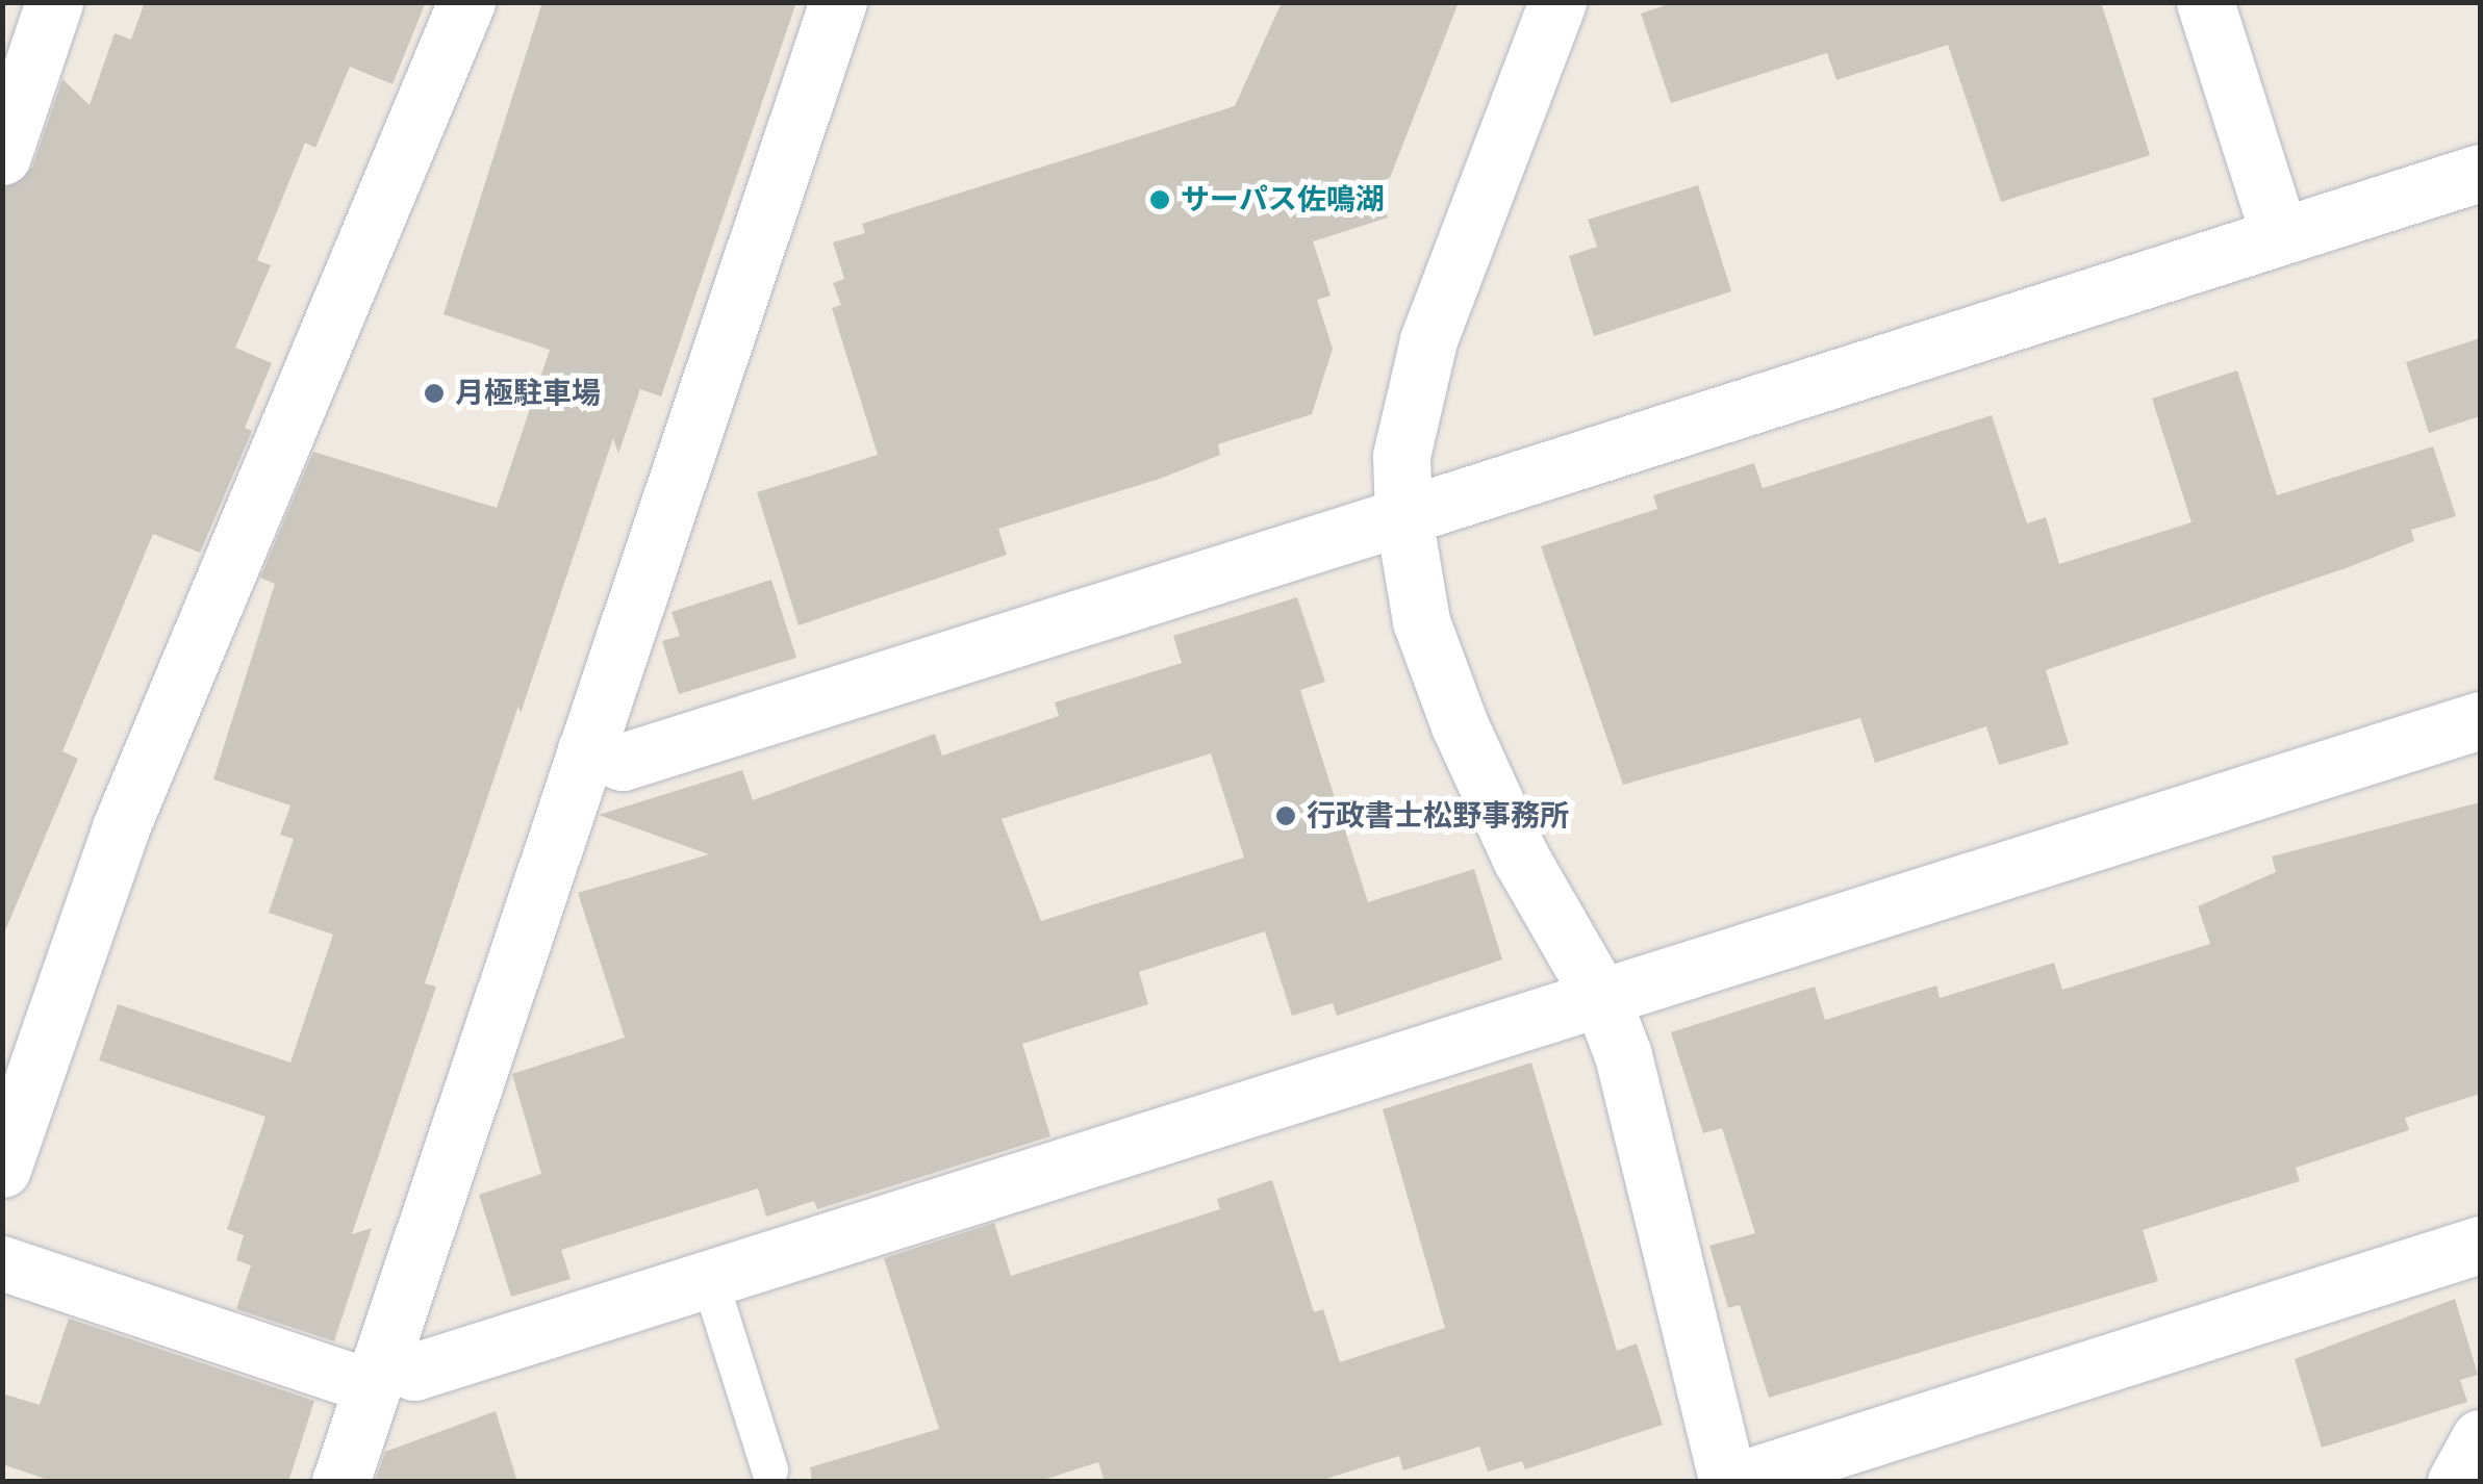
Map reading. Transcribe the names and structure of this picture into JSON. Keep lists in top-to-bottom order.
{
  "places": ["サーパス佐鳴湖", "月極駐車場", "行政書士松野事務所"]
}
